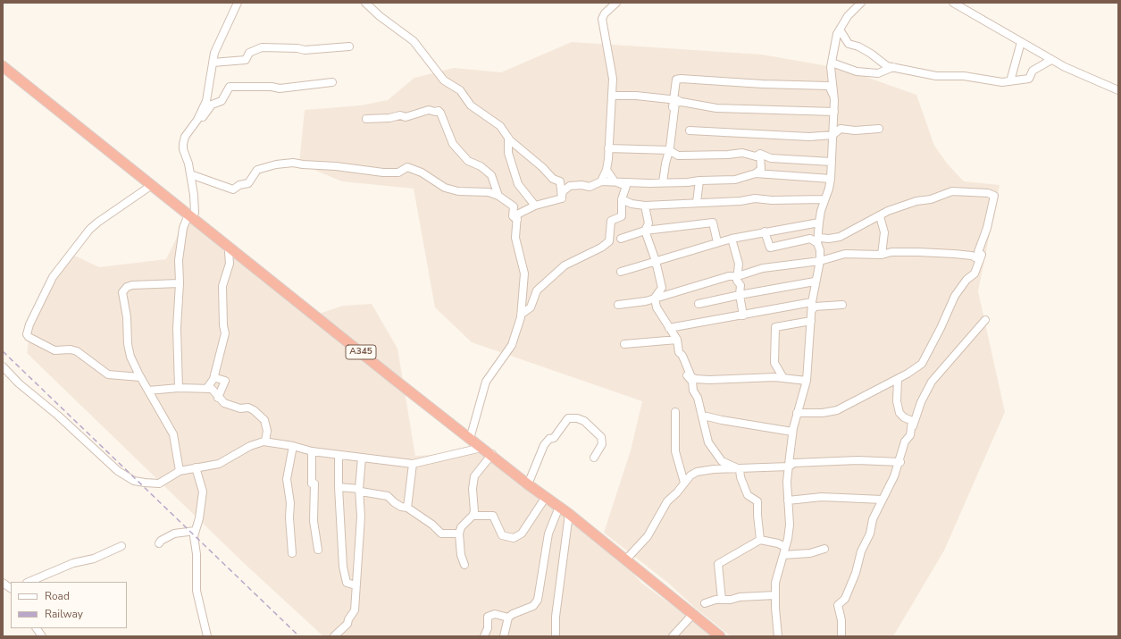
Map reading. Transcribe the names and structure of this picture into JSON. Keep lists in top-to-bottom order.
{
  "streets": {
    "highway": ["A345"]
  },
  "legend": ["Road", "Railway"]
}
